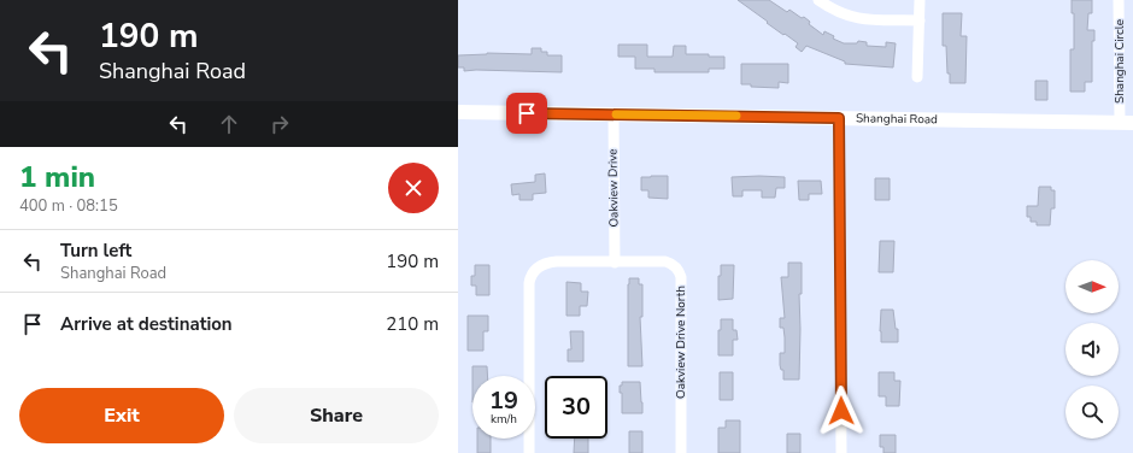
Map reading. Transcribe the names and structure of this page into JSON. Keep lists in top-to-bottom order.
{
  "streets": {
    "street": [
      "Shanghai Circle",
      "Shanghai Road",
      "Oakview Drive",
      "Oakview Drive North"
    ]
  },
  "crossings": [
    ["Shanghai Circle", "Shanghai Road"],
    ["Shanghai Road", "Oakview Drive"],
    ["Oakview Drive", "Oakview Drive North"]
  ],
  "north": "right",
  "page": {
    "turn": ["190 m", "Shanghai Road"],
    "heading": ["1 min", "400 m · 08:15"],
    "list": [
      {
        "name": "Turn left",
        "note": "Shanghai Road",
        "value": "190 m"
      },
      {
        "name": "Arrive at destination",
        "value": "210 m"
      }
    ],
    "speed": "19 km/h",
    "limit": "30",
    "buttons": ["Exit", "Share"]
  }
}
